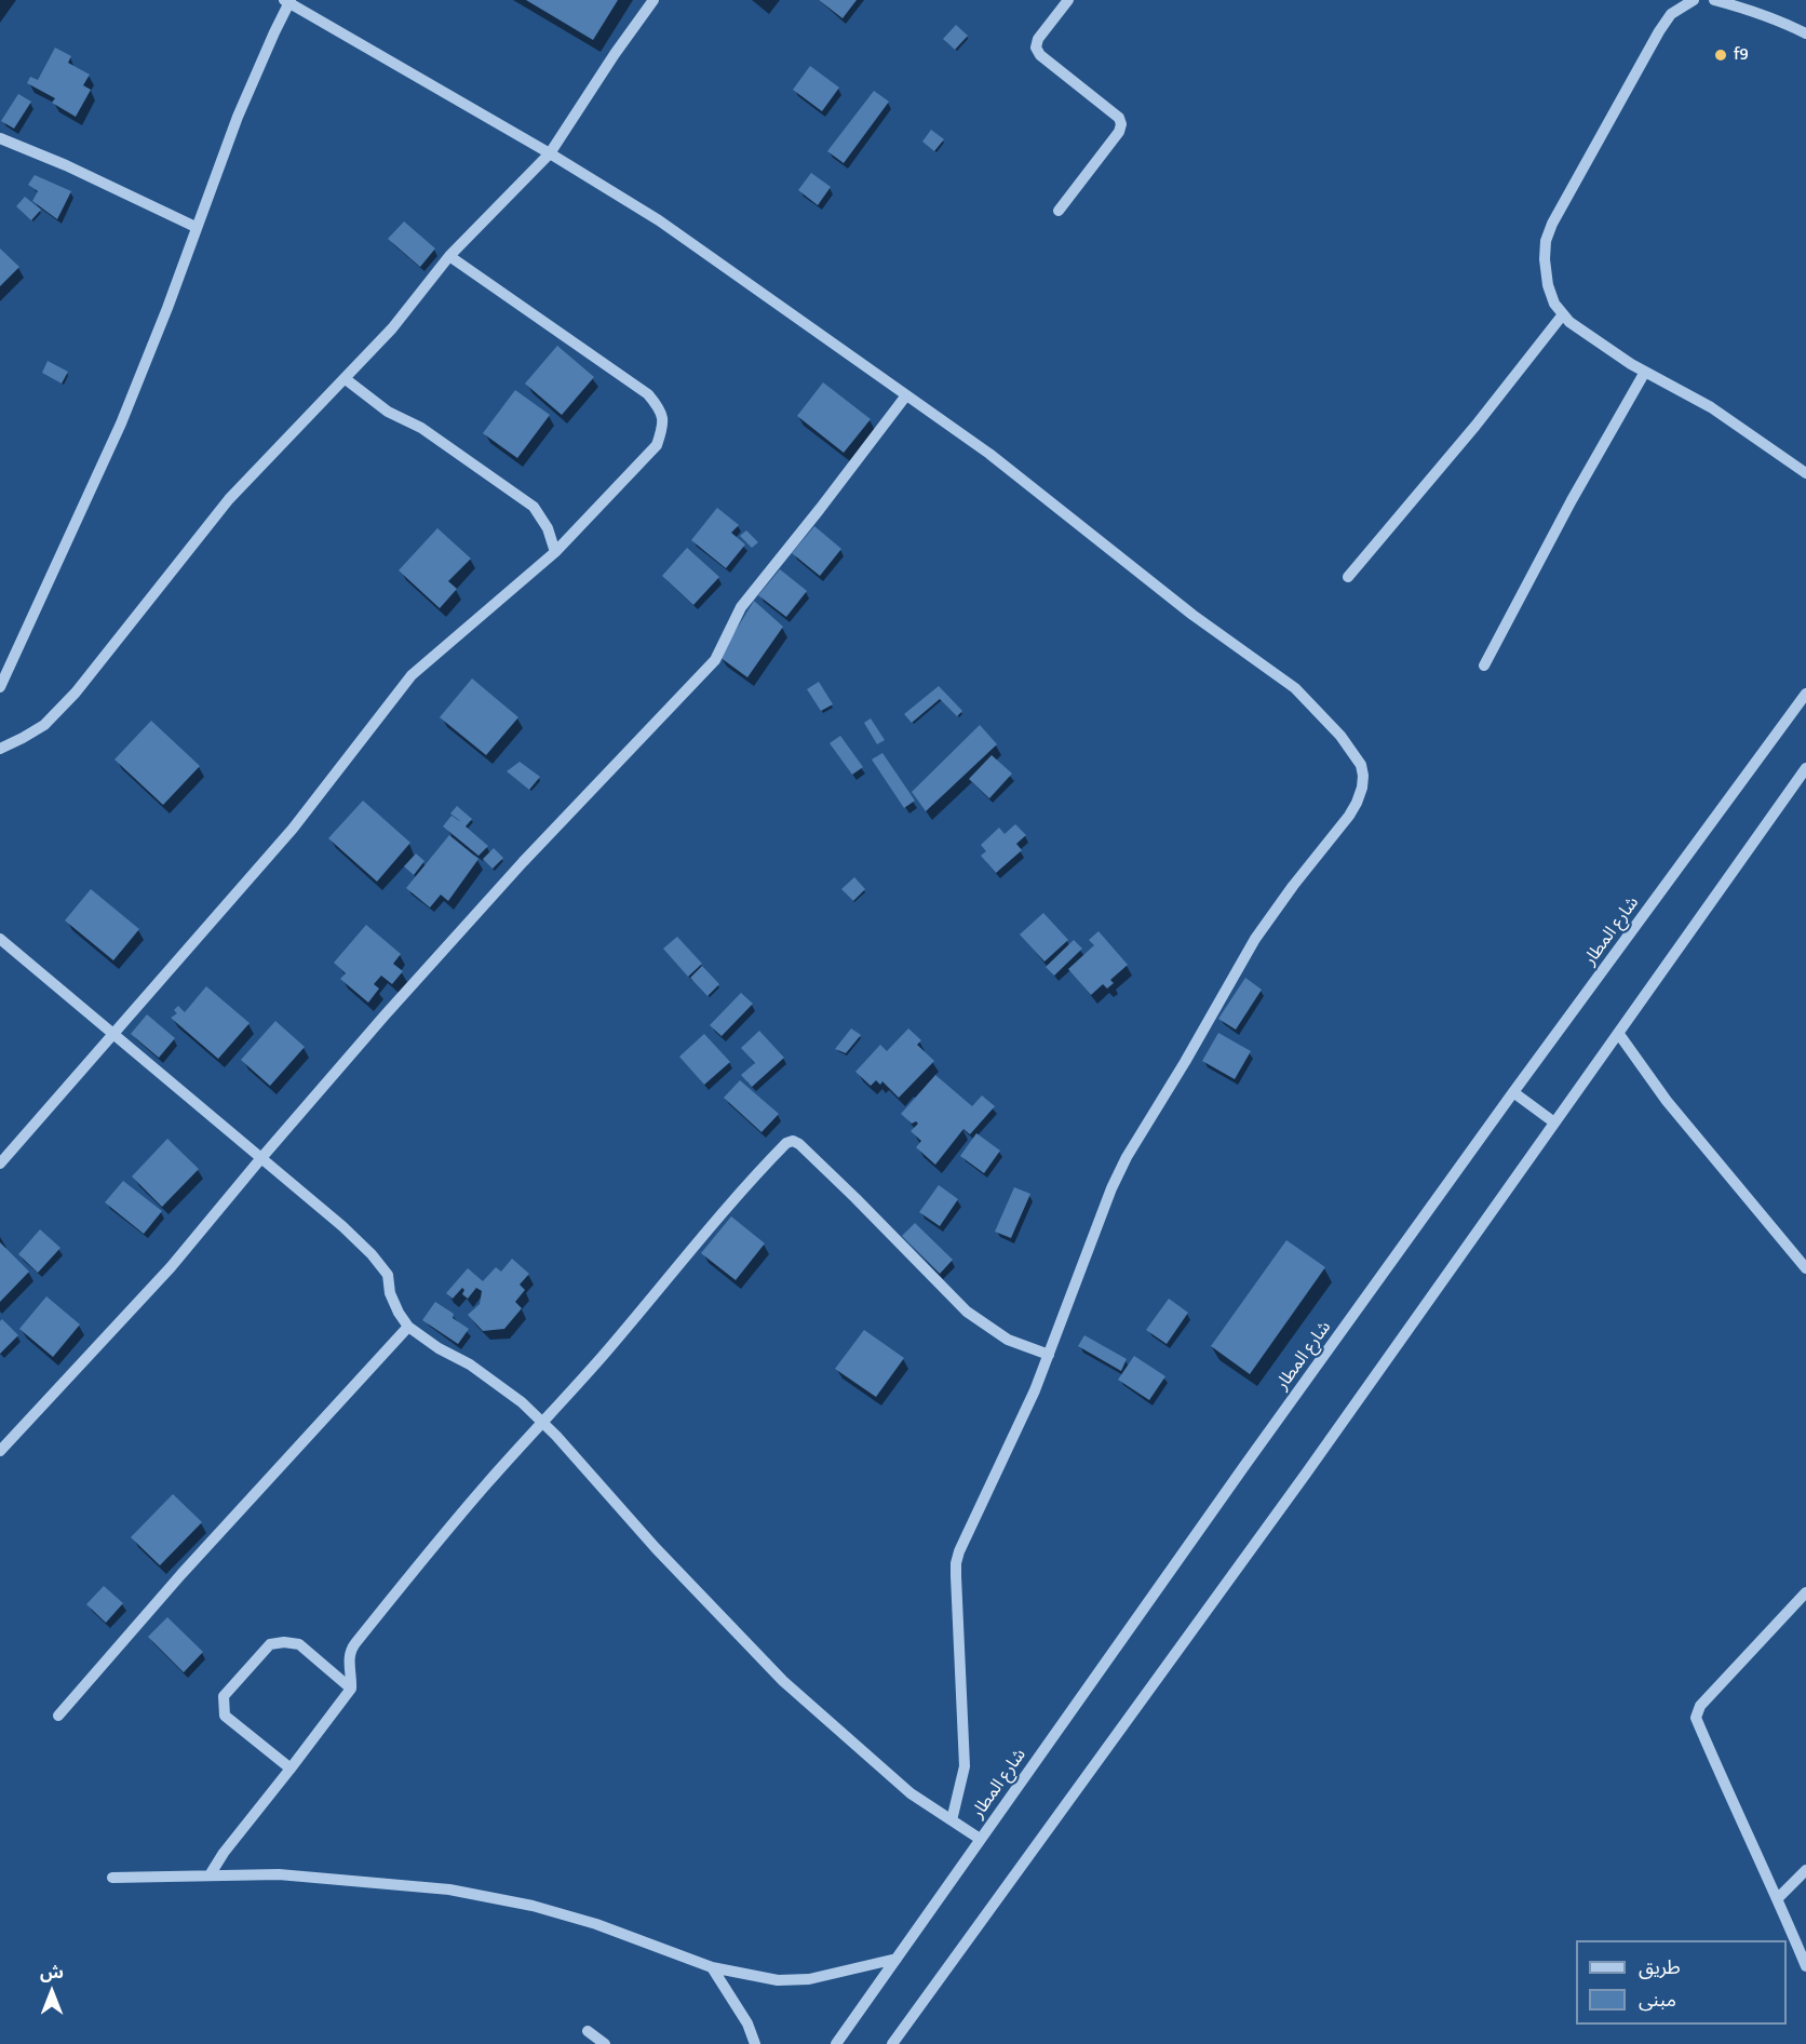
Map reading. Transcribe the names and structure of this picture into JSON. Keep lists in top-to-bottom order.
{
  "streets": {
    "street": ["شارع المطار"]
  },
  "places": ["f9"],
  "legend": ["طريق", "مبنى"],
  "north": "top"
}
